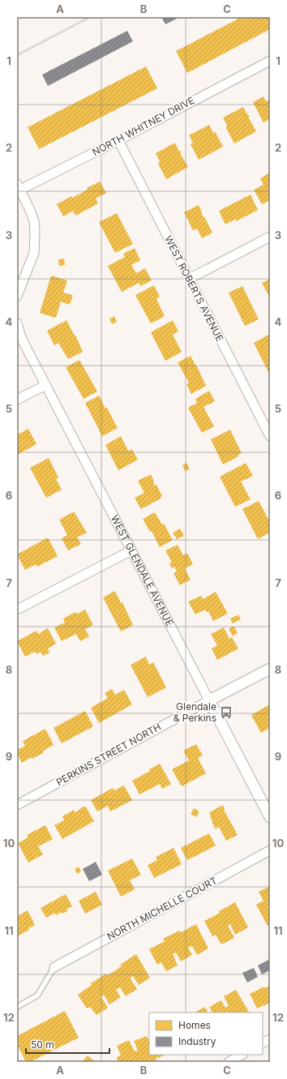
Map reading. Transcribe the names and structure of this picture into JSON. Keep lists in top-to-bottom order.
{
  "streets": {
    "street": [
      "NORTH WHITNEY DRIVE",
      "WEST ROBERTS AVENUE",
      "WEST GLENDALE AVENUE",
      "PERKINS STREET NORTH",
      "NORTH MICHELLE COURT"
    ]
  },
  "crossings": [
    ["NORTH WHITNEY DRIVE", "WEST ROBERTS AVENUE"],
    ["WEST GLENDALE AVENUE", "PERKINS STREET NORTH"]
  ],
  "places": {
    "bus stop": ["Glendale & Perkins"]
  },
  "legend": ["Homes", "Industry"],
  "scale_bar": "50 m",
  "grid": {
    "columns": ["A", "B", "C"],
    "rows": [
      "1",
      "2",
      "3",
      "4",
      "5",
      "6",
      "7",
      "8",
      "9",
      "10",
      "11",
      "12"
    ]
  }
}
